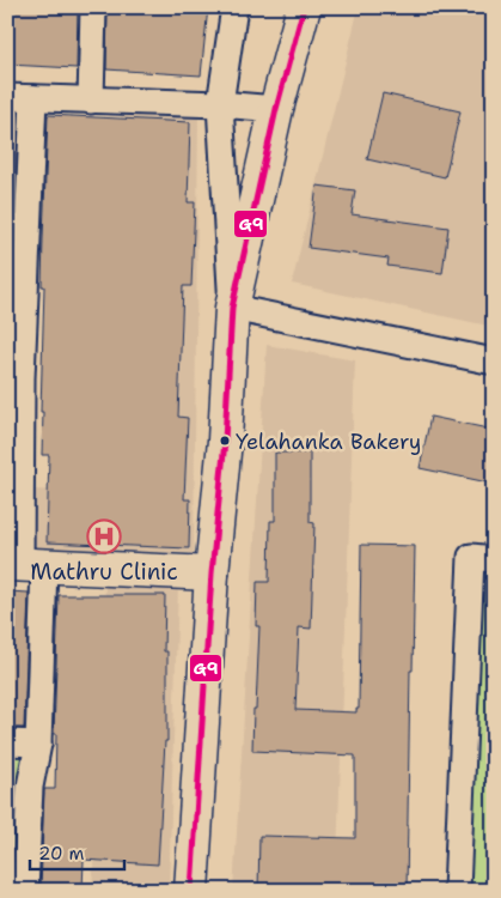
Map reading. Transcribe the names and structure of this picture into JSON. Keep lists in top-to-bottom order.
{
  "places": {
    "other": ["Yelahanka Bakery"],
    "hospital": ["Mathru Clinic"]
  },
  "lines": ["transit line G9"],
  "scale_bar": "20 m"
}
